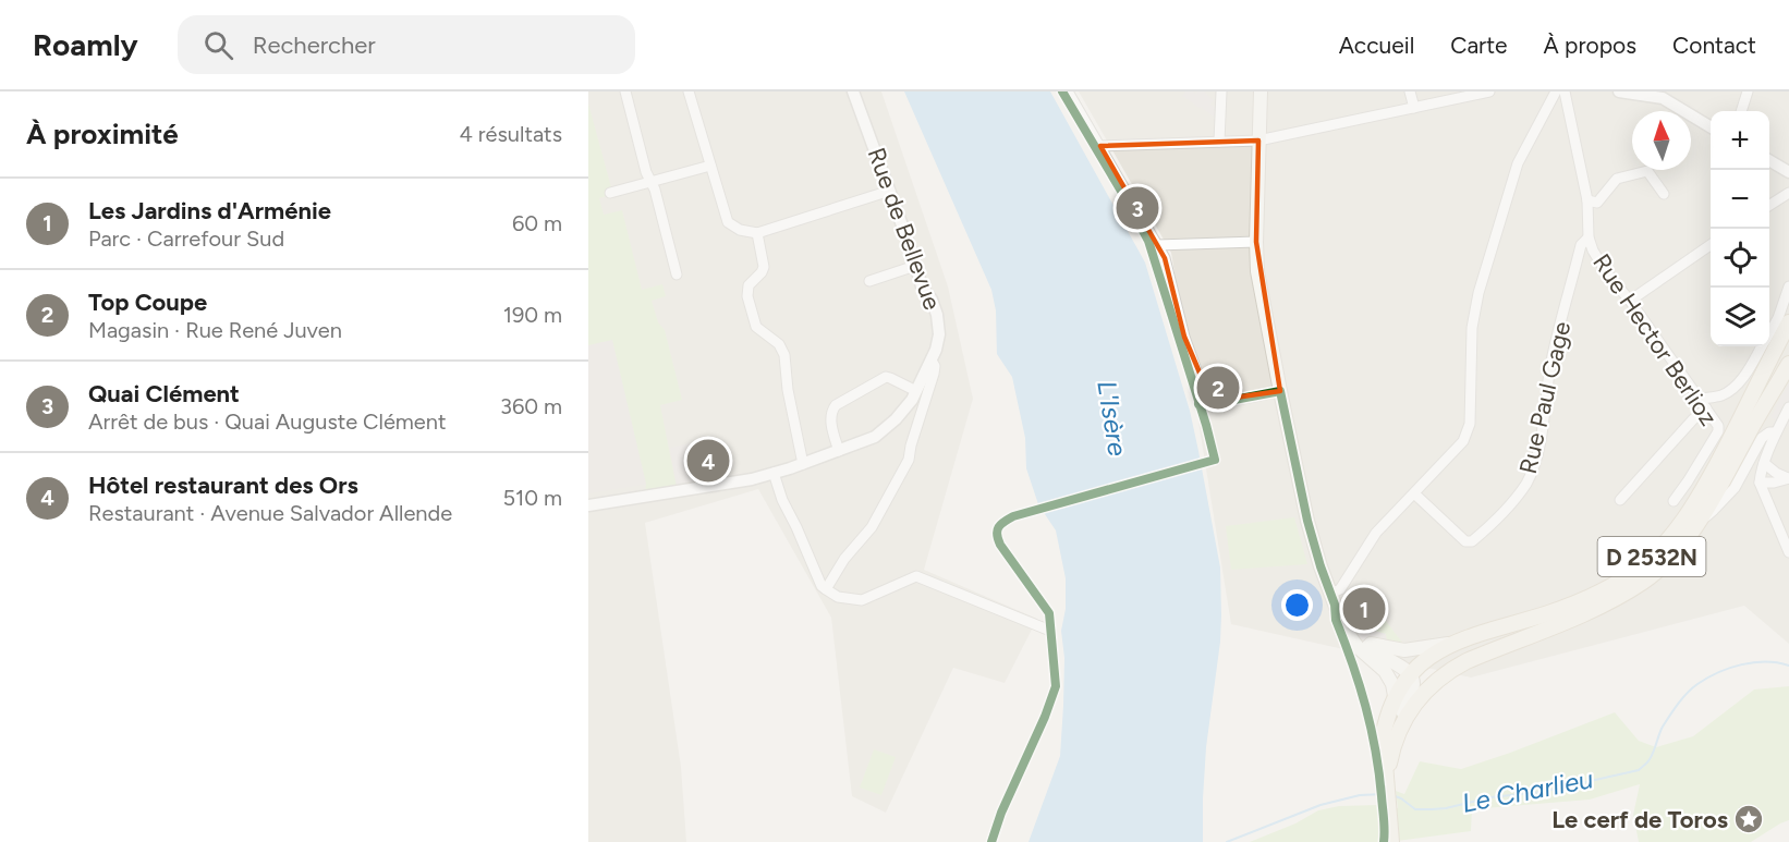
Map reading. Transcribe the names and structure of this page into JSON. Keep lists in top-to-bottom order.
{
  "streets": {
    "main road": ["D 2532N"],
    "street": ["Rue de Bellevue", "Rue Hector Berlioz", "Rue Paul Gage"]
  },
  "crossings": [
    ["Rue Hector Berlioz", "Rue Paul Gage"]
  ],
  "water": ["L'Isère", "Le Charlieu"],
  "places": {
    "place": ["Le cerf de Toros"]
  },
  "north": "top",
  "page": {
    "header": "Roamly",
    "search": "Rechercher",
    "nav": [
      "Accueil",
      "Carte",
      "À propos",
      "Contact"
    ],
    "heading": ["À proximité", "4 résultats"],
    "map_buttons": ["+", "−"],
    "list": [
      {
        "mark": "1",
        "name": "Les Jardins d'Arménie",
        "note": "Parc · Carrefour Sud",
        "value": "60 m"
      },
      {
        "mark": "2",
        "name": "Top Coupe",
        "note": "Magasin · Rue René Juven",
        "value": "190 m"
      },
      {
        "mark": "3",
        "name": "Quai Clément",
        "note": "Arrêt de bus · Quai Auguste Clément",
        "value": "360 m"
      },
      {
        "mark": "4",
        "name": "Hôtel restaurant des Ors",
        "note": "Restaurant · Avenue Salvador Allende",
        "value": "510 m"
      }
    ],
    "pins": [
      "3",
      "2",
      "4",
      "1"
    ]
  }
}
